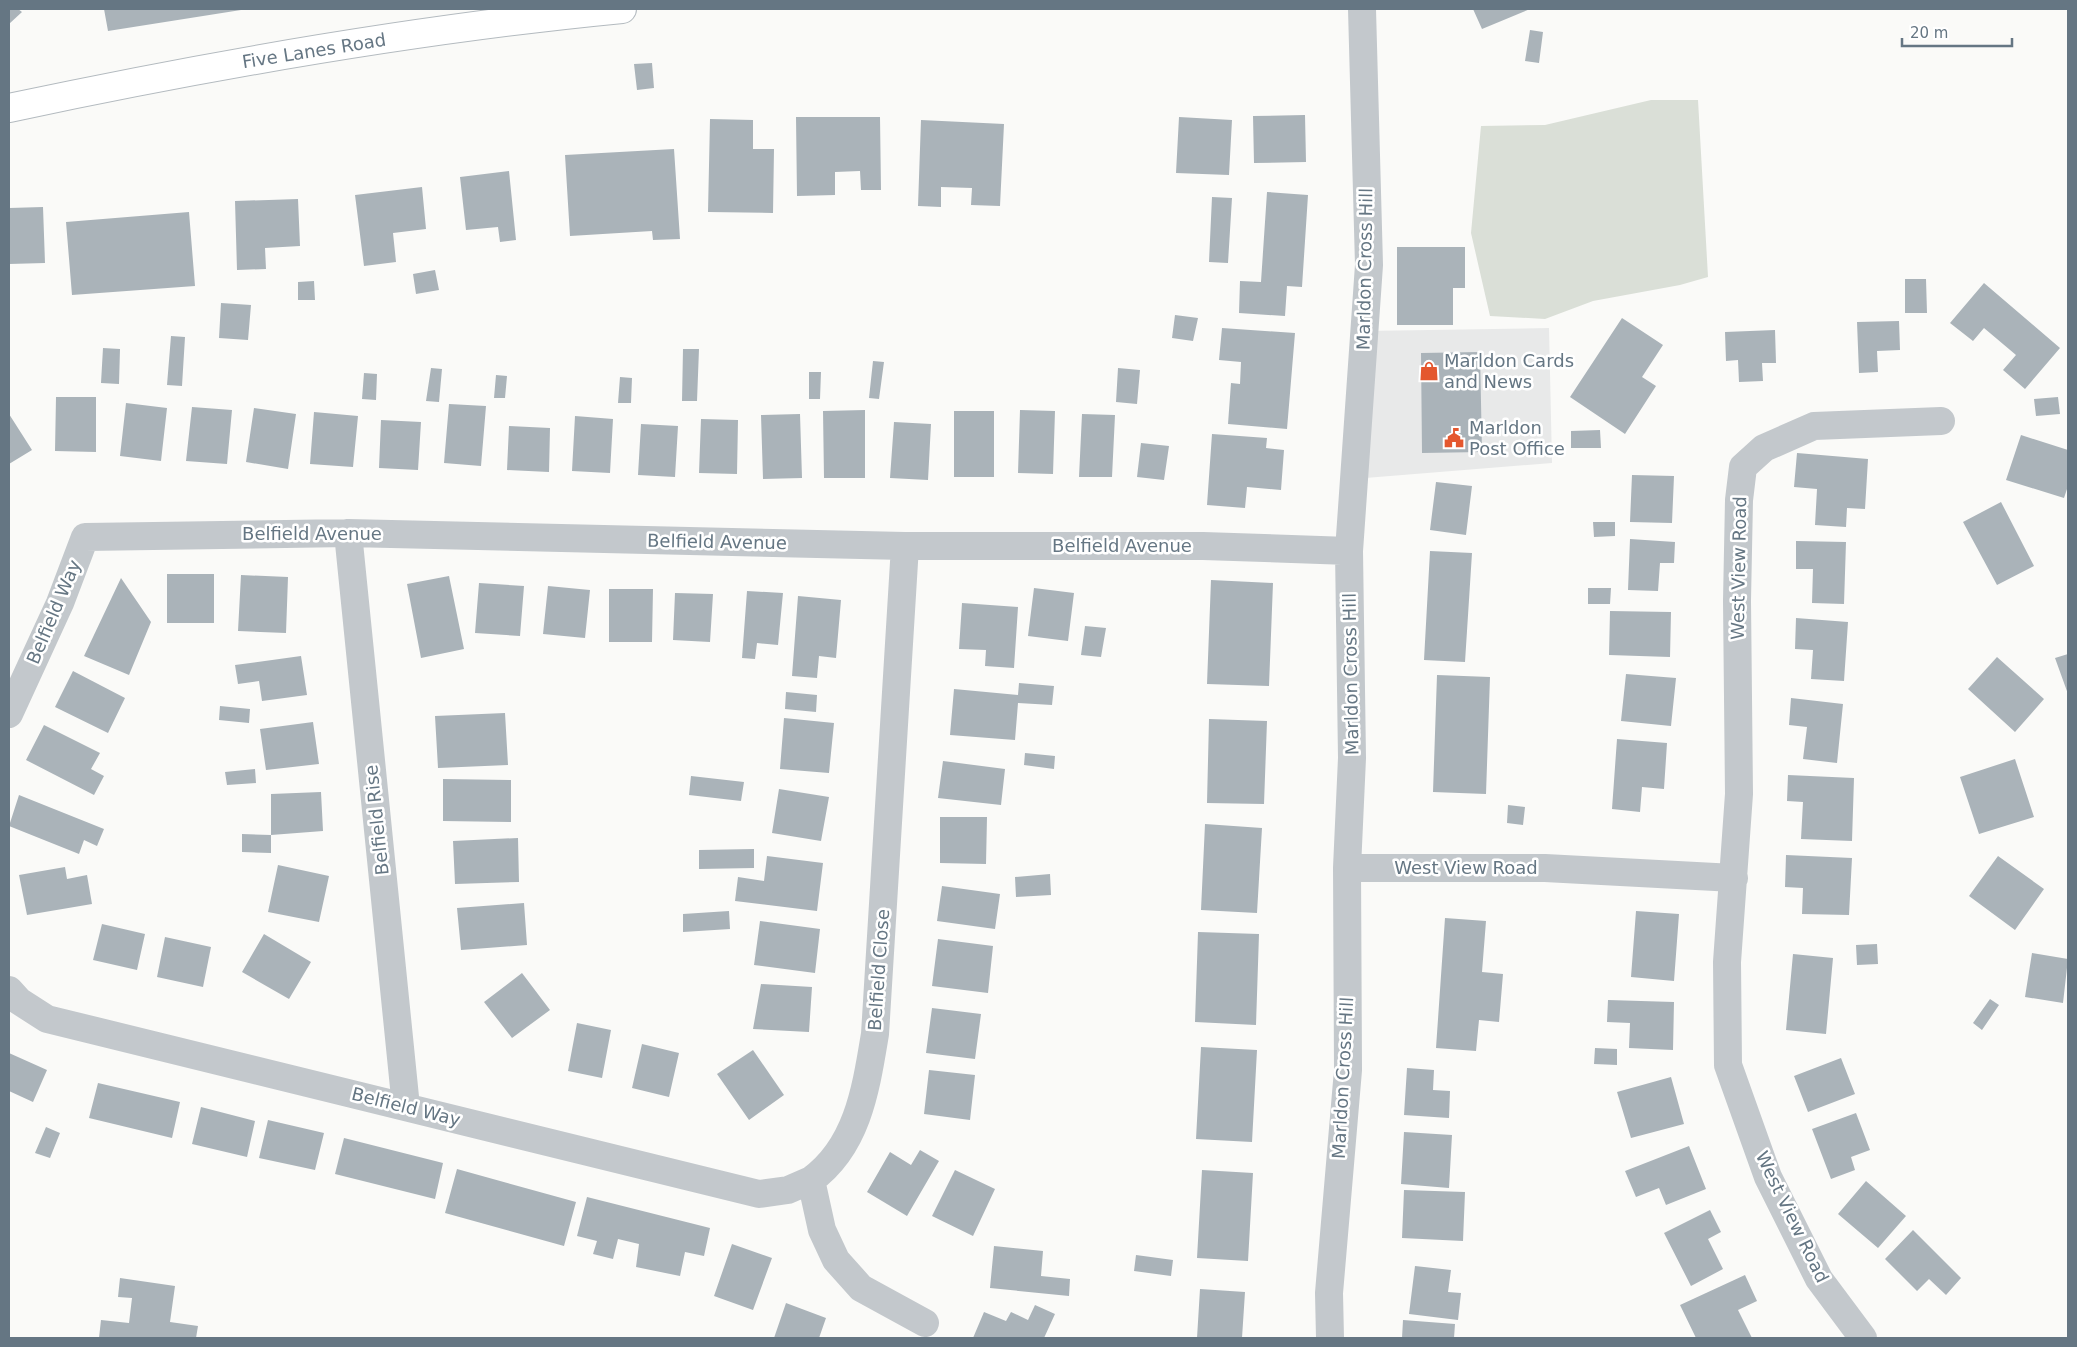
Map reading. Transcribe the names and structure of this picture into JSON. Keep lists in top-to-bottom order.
{
  "streets": {
    "street": [
      "Five Lanes Road",
      "Marldon Cross Hill",
      "Belfield Avenue",
      "West View Road",
      "Belfield Way",
      "Belfield Rise",
      "Belfield Close"
    ]
  },
  "crossings": [
    ["Marldon Cross Hill", "Belfield Avenue"],
    ["Marldon Cross Hill", "West View Road"],
    ["Belfield Avenue", "Belfield Way"],
    ["Belfield Avenue", "Belfield Rise"],
    ["Belfield Avenue", "Belfield Close"],
    ["Belfield Way", "Belfield Rise"],
    ["Belfield Way", "Belfield Close"]
  ],
  "places": {
    "shop": ["Marldon Cards and News"],
    "public building": ["Marldon Post Office"]
  },
  "scale_bar": "20 m"
}
